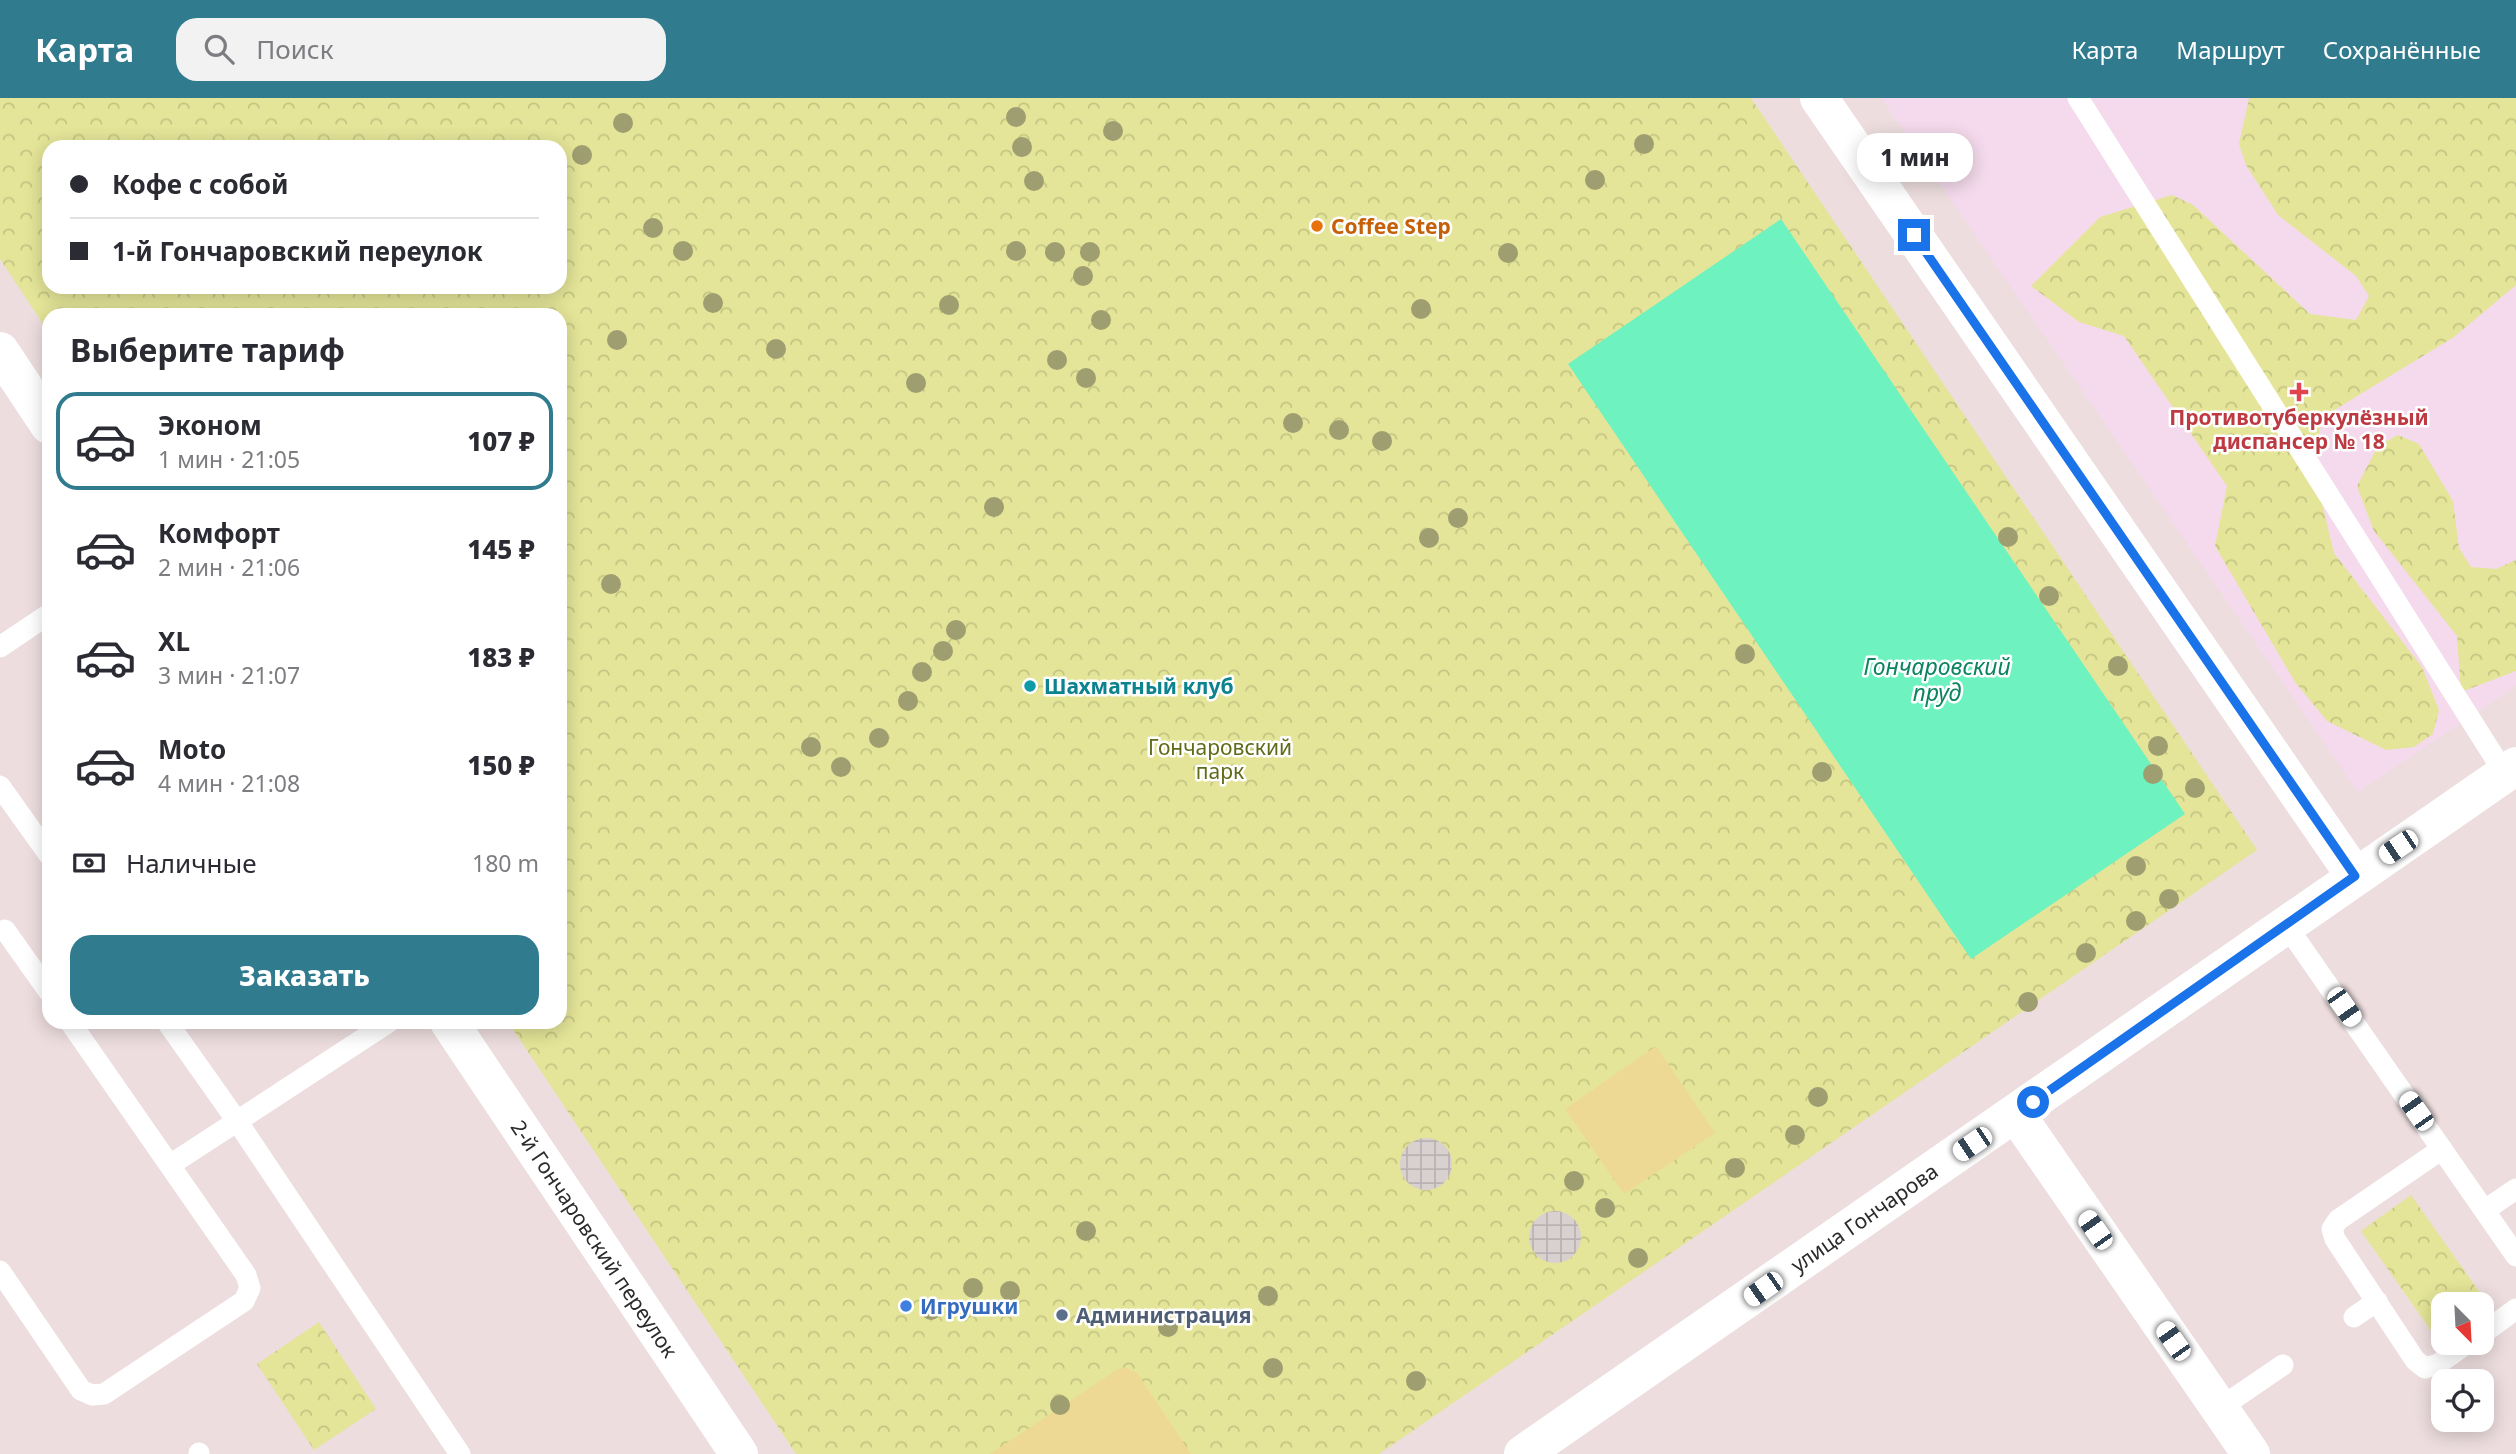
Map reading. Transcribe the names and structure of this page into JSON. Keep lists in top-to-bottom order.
{
  "streets": {
    "street": ["улица Гончарова", "2-й Гончаровский переулок"]
  },
  "water": ["Гончаровский пруд"],
  "parks": ["Гончаровский парк"],
  "places": {
    "other": [
      "Coffee Step",
      "Шахматный клуб",
      "Игрушки",
      "Администрация"
    ],
    "health": ["Противотуберкулёзный диспансер № 18"]
  },
  "north": "bottom right",
  "page": {
    "header": "Карта",
    "search": "Поиск",
    "nav": ["Карта", "Маршрут", "Сохранённые"],
    "bubble": "1 мин",
    "banner": ["Кофе с собой", "1-й Гончаровский переулок"],
    "heading": "Выберите тариф",
    "list": [
      {
        "name": "Эконом",
        "note": "1 мин · 21:05",
        "value": "107 ₽"
      },
      {
        "name": "Комфорт",
        "note": "2 мин · 21:06",
        "value": "145 ₽"
      },
      {
        "name": "XL",
        "note": "3 мин · 21:07",
        "value": "183 ₽"
      },
      {
        "name": "Moto",
        "note": "4 мин · 21:08",
        "value": "150 ₽"
      }
    ],
    "pay": ["Наличные", "180 m"],
    "buttons": "Заказать"
  }
}
